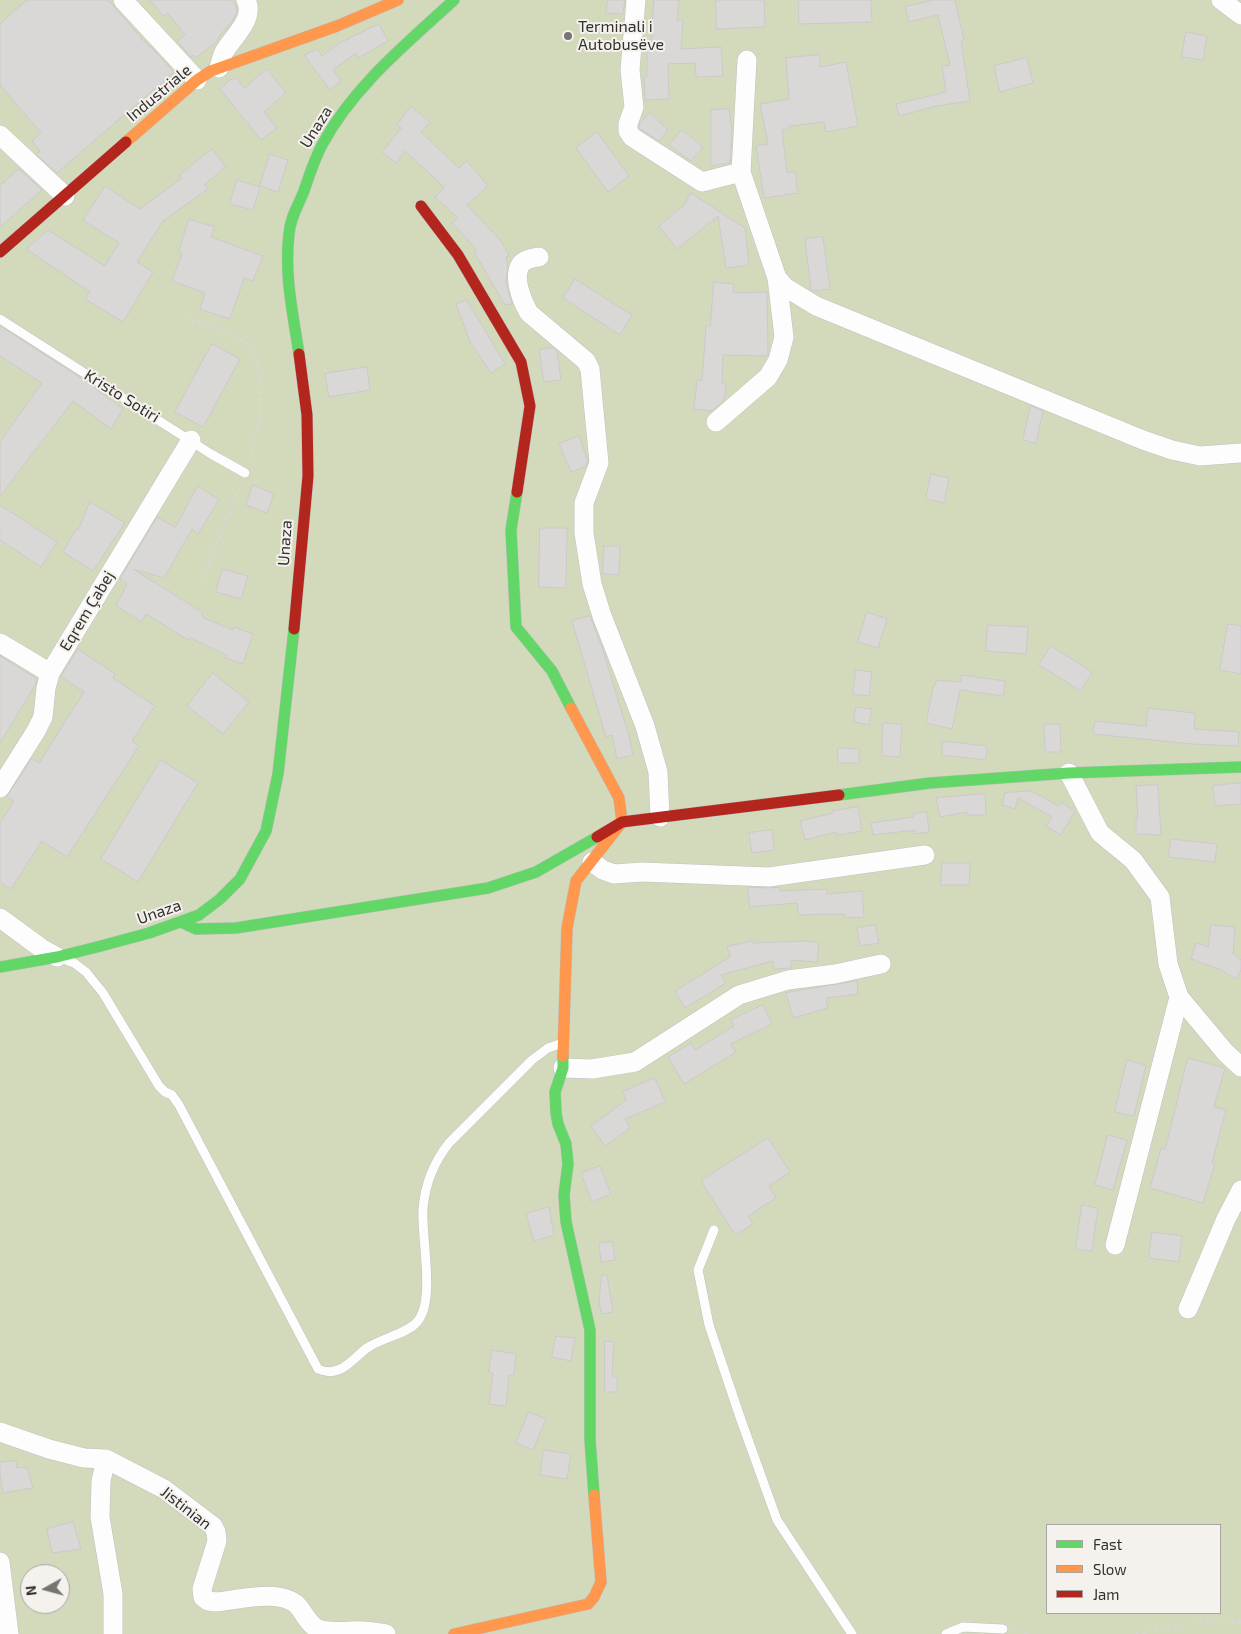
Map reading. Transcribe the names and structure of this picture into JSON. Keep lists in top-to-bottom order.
{
  "streets": {
    "street": [
      "Industriale",
      "Unaza",
      "Eqrem Çabej",
      "Jistinian"
    ],
    "lane": ["Kristo Sotiri"]
  },
  "crossings": [
    ["Kristo Sotiri", "Eqrem Çabej"]
  ],
  "places": ["Terminali i Autobusëve"],
  "legend": ["Fast", "Slow", "Jam"],
  "north": "left"
}
